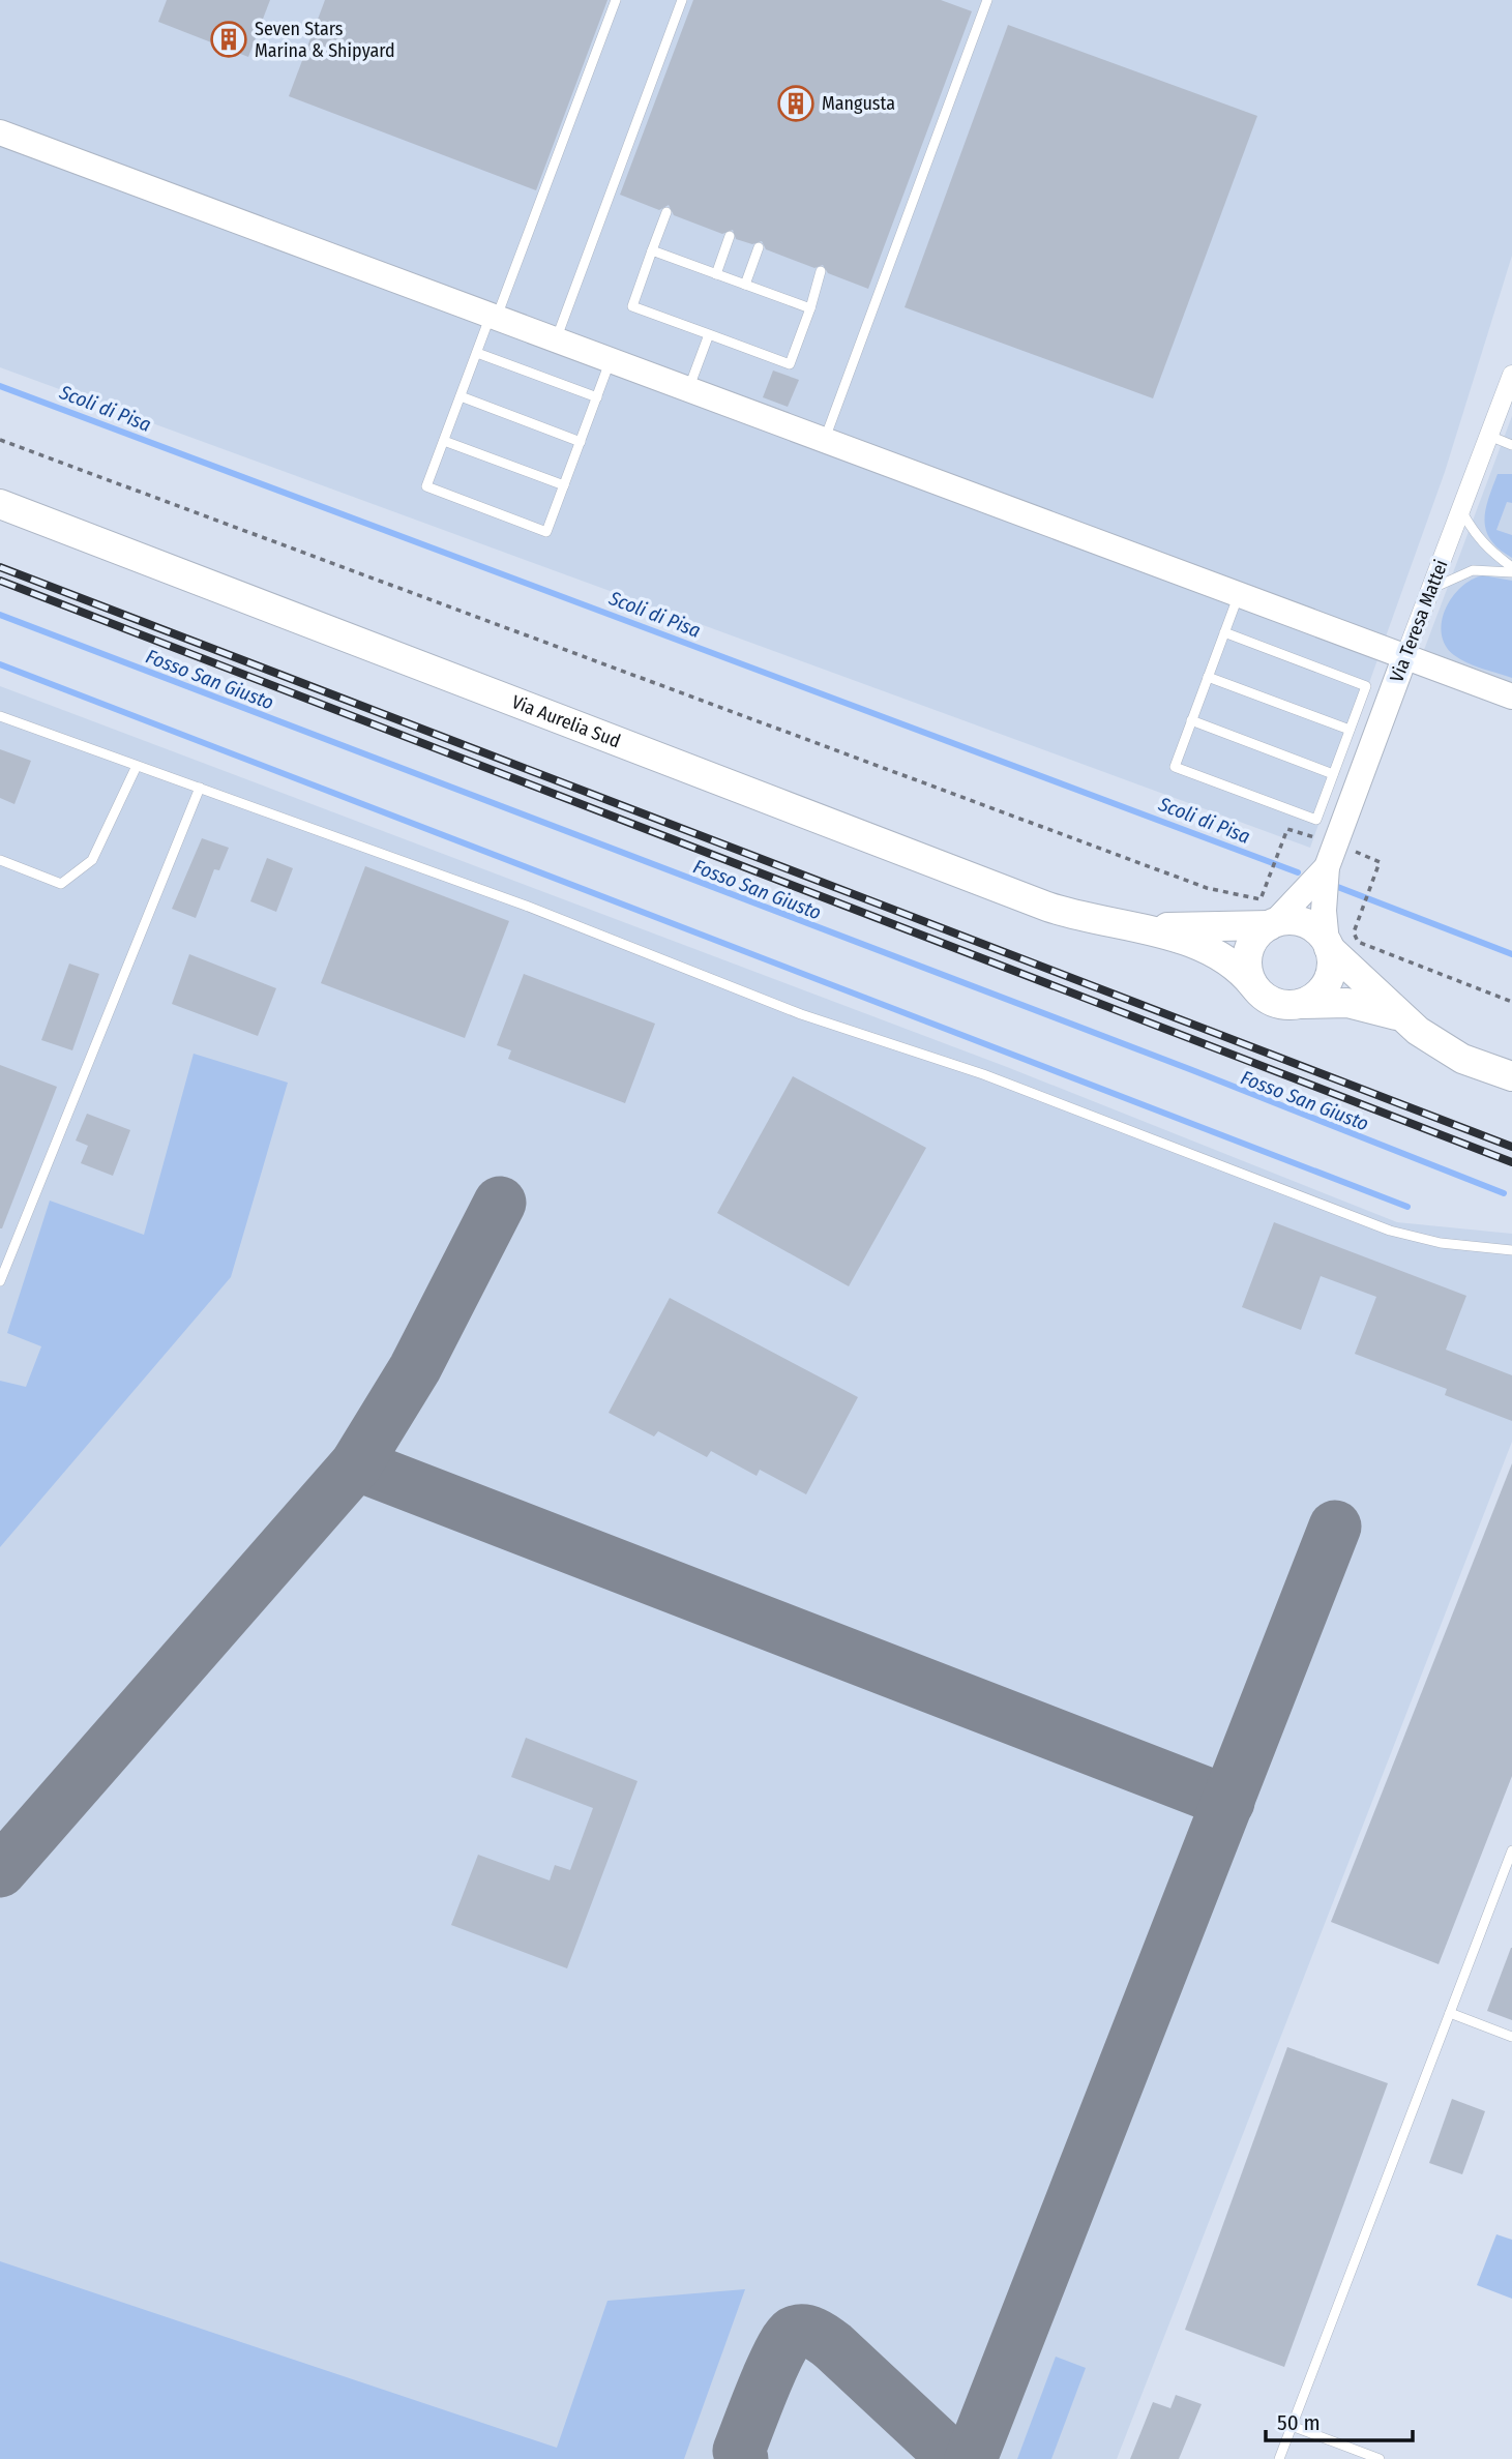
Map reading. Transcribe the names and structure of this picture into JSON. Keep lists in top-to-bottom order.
{
  "streets": {
    "main road": ["Via Aurelia Sud"],
    "street": ["Via Teresa Mattei"]
  },
  "water": ["Scoli di Pisa", "Fosso San Giusto"],
  "places": {
    "building": ["Seven Stars Marina & Shipyard", "Mangusta"]
  },
  "scale_bar": "50 m"
}
